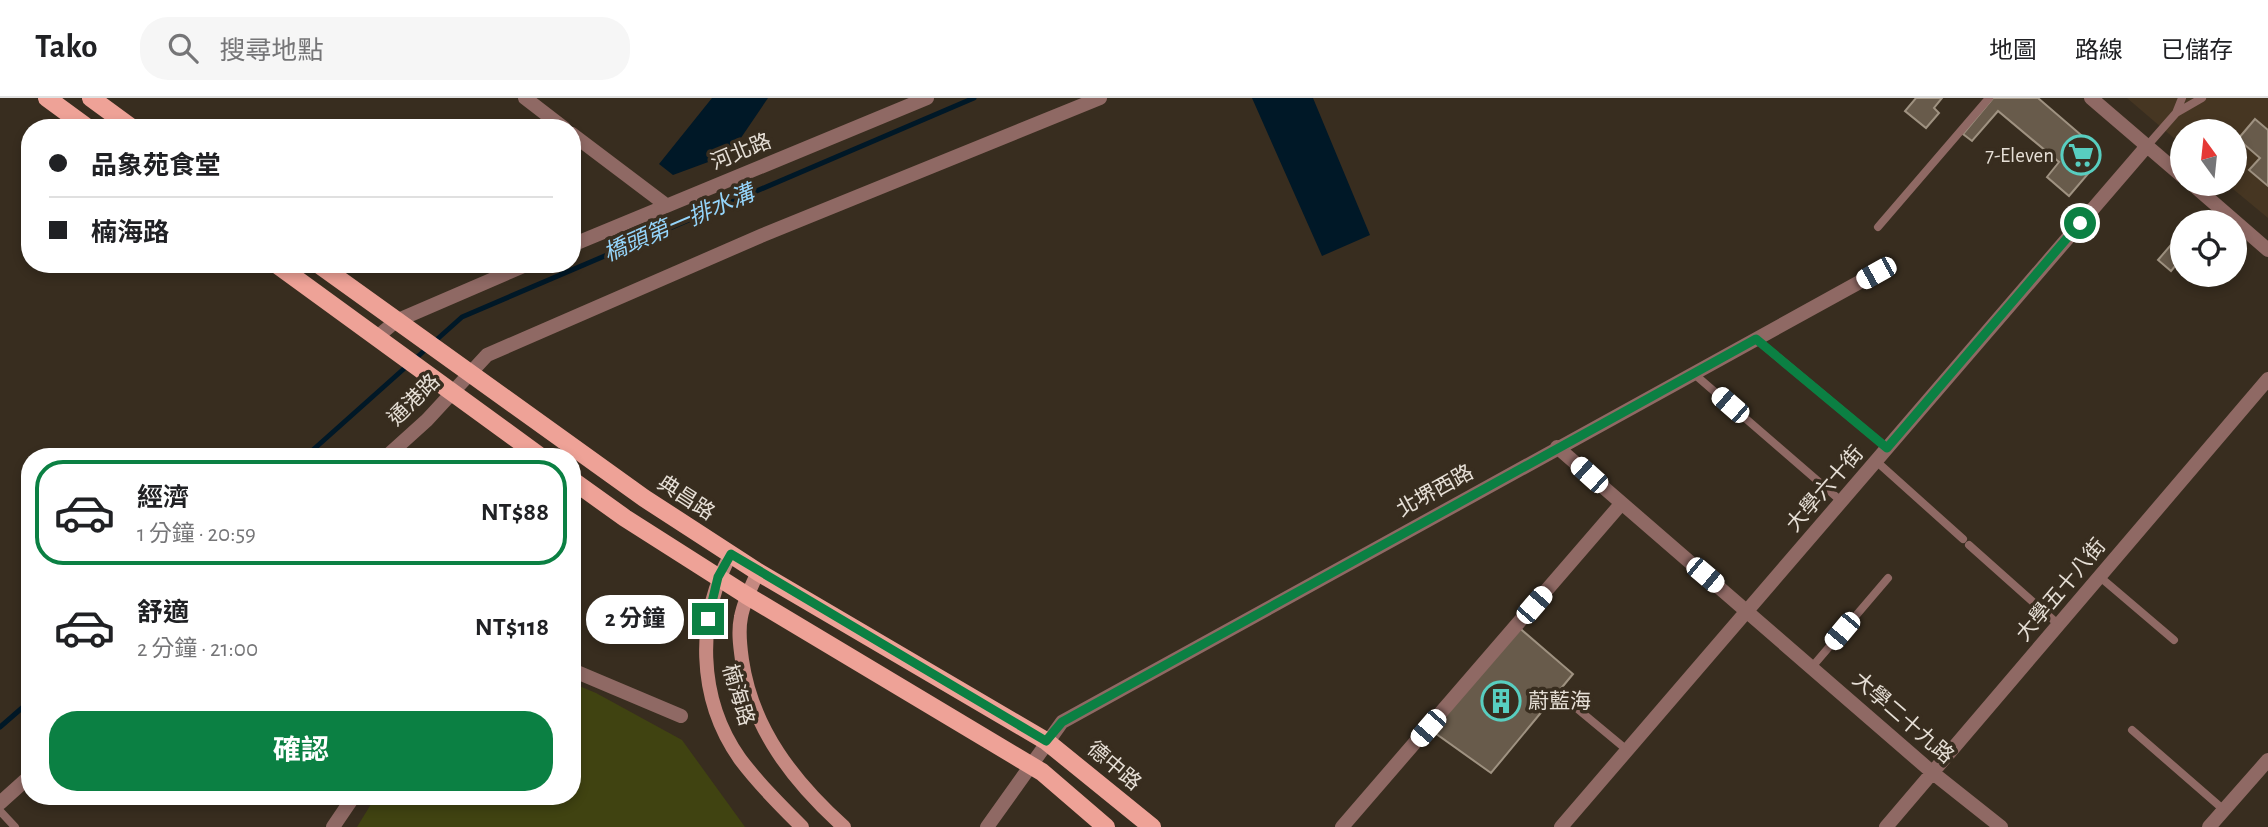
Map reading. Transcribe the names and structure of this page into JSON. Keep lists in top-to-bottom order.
{
  "streets": {
    "main road": ["典昌路", "德中路"],
    "street": [
      "河北路",
      "通港路",
      "大學六十街",
      "北堺西路",
      "大學五十八街",
      "楠海路",
      "大學二十九路"
    ]
  },
  "crossings": [
    ["通港路", "典昌路"],
    ["大學六十街", "大學二十九路"],
    ["北堺西路", "典昌路"],
    ["北堺西路", "大學二十九路"],
    ["北堺西路", "德中路"],
    ["典昌路", "楠海路"],
    ["典昌路", "德中路"],
    ["大學五十八街", "大學二十九路"]
  ],
  "water": ["橋頭第一排水溝"],
  "places": {
    "supermarket": ["7-Eleven"],
    "building": ["蔚藍海"]
  },
  "north": "top",
  "page": {
    "header": "Tako",
    "search": "搜尋地點",
    "nav": ["地圖", "路線", "已儲存"],
    "banner": ["品象苑食堂", "楠海路"],
    "list": [
      {
        "name": "經濟",
        "note": "1 分鐘 · 20:59",
        "value": "NT$88"
      },
      {
        "name": "舒適",
        "note": "2 分鐘 · 21:00",
        "value": "NT$118"
      }
    ],
    "bubble": "2 分鐘",
    "buttons": "確認"
  }
}
